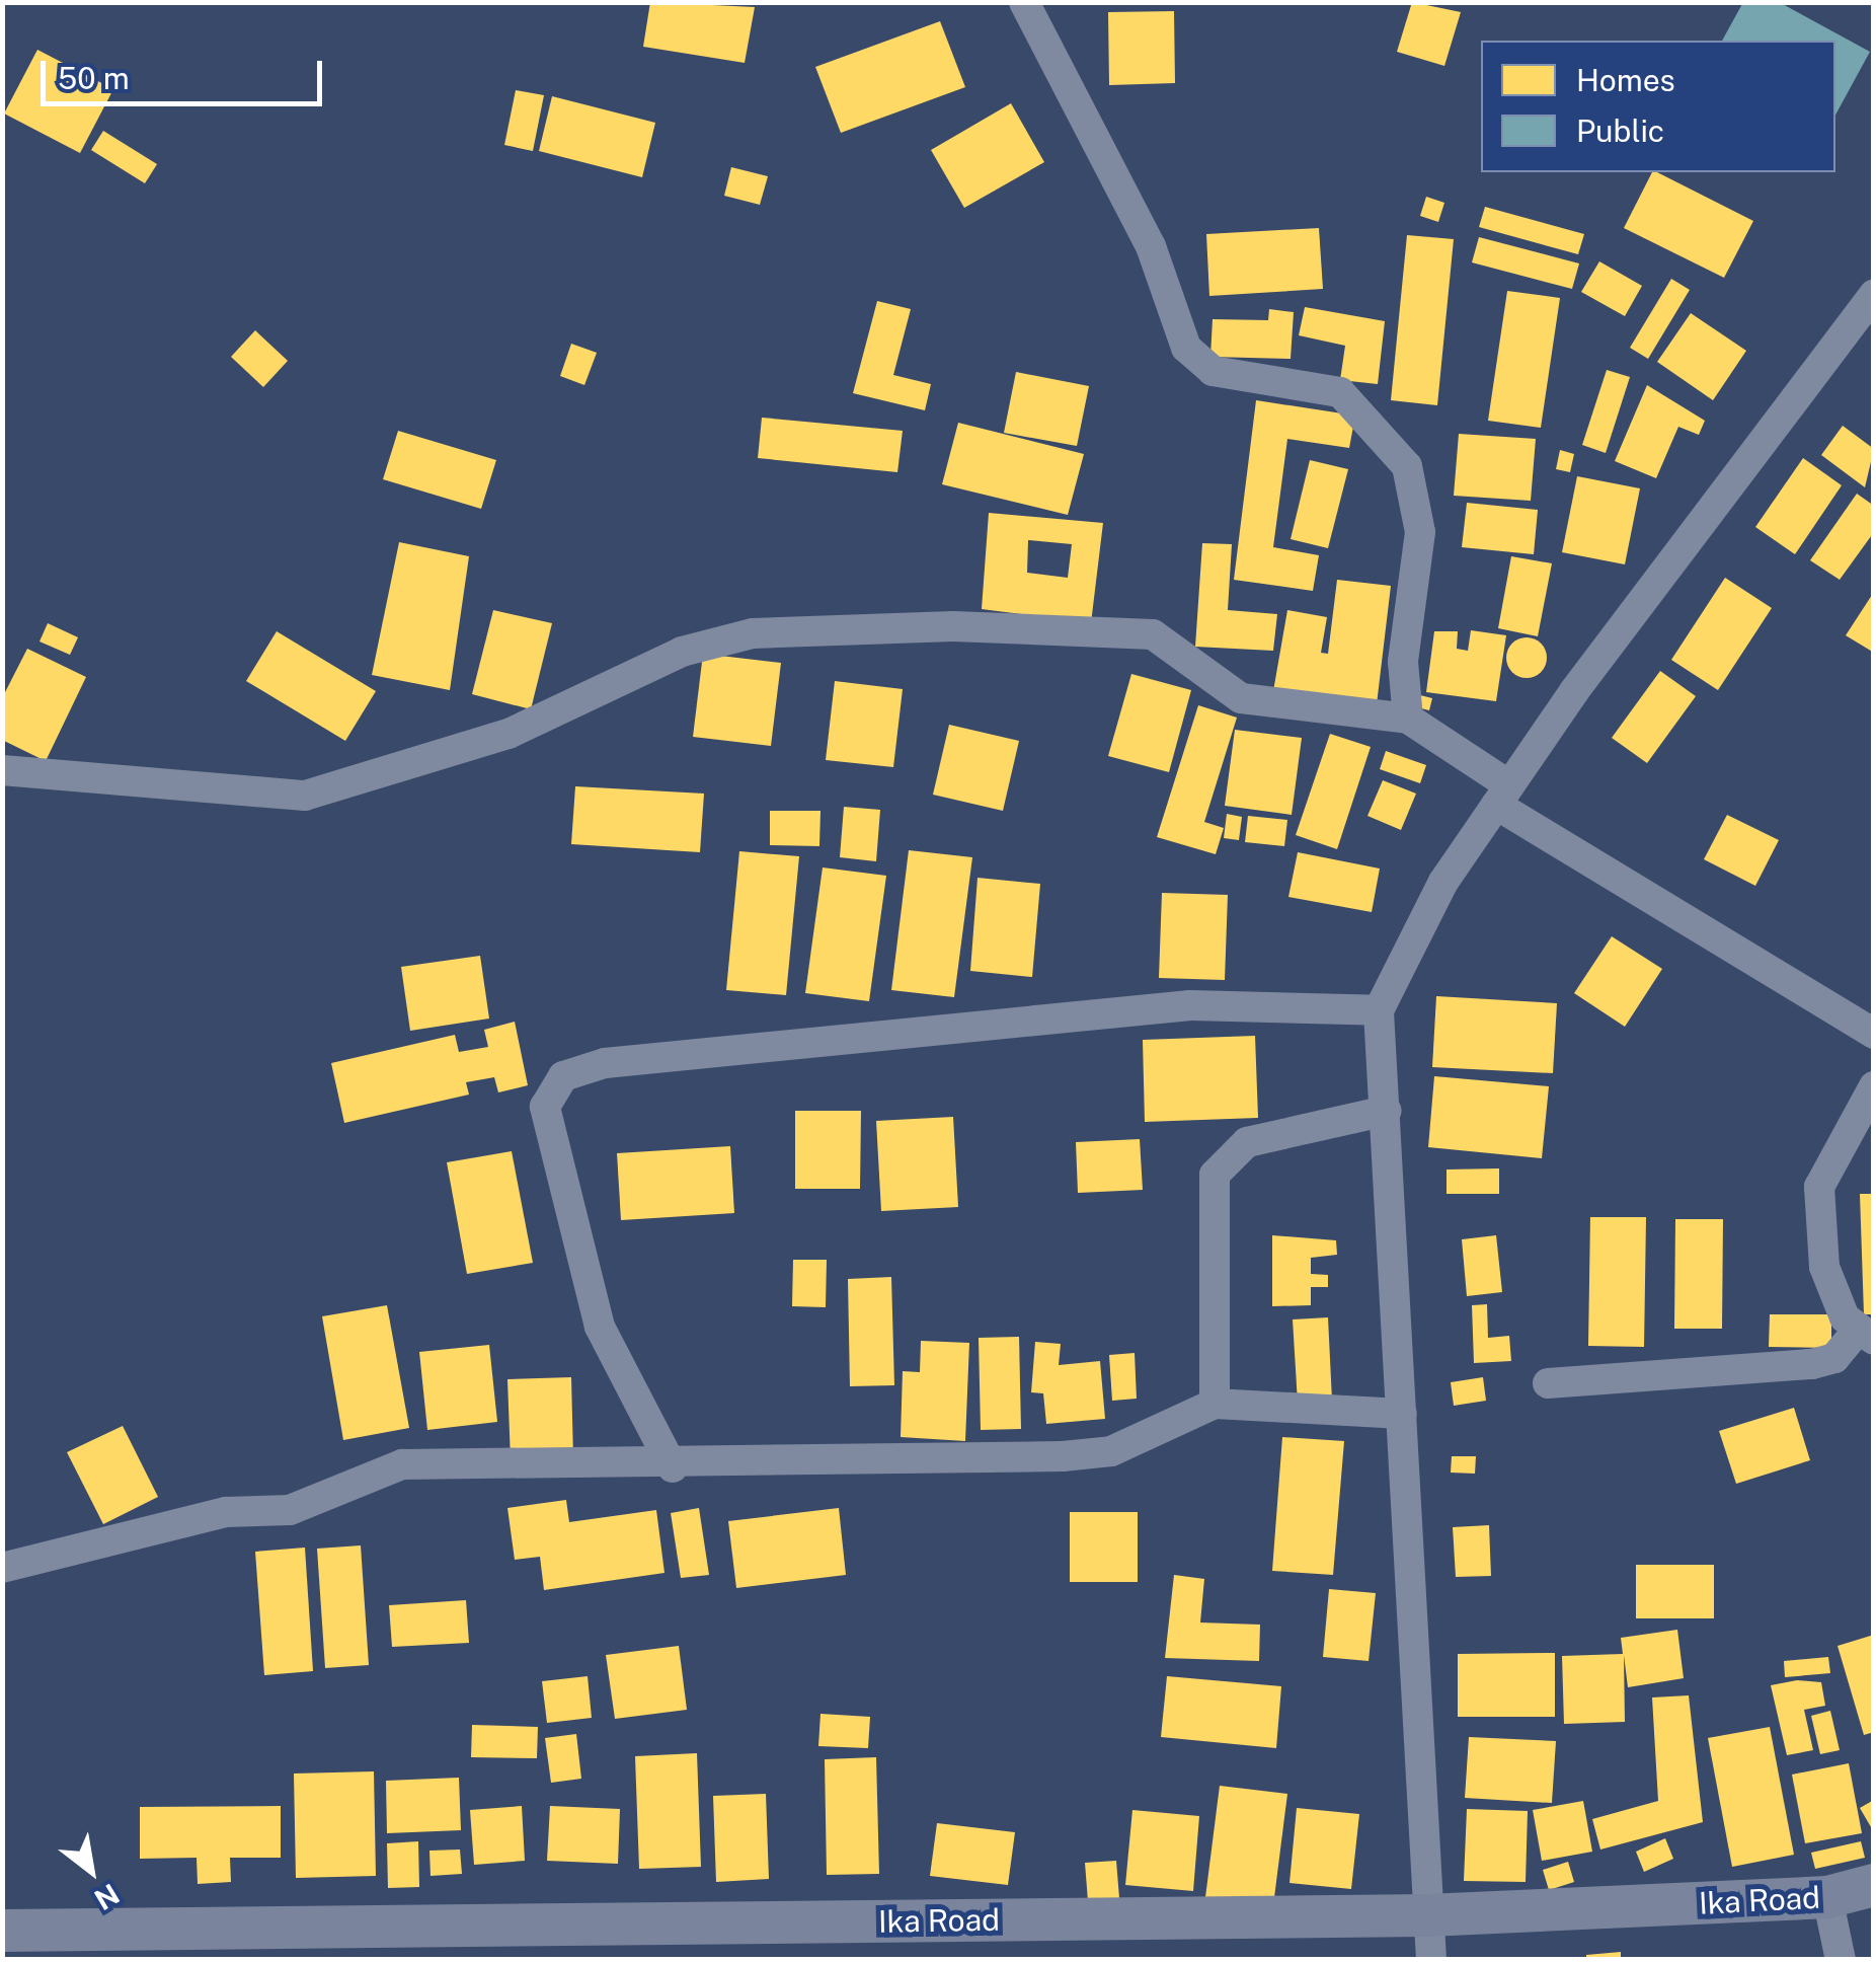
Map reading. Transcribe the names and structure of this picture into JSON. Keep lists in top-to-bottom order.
{
  "streets": {
    "street": ["Ika Road"]
  },
  "legend": ["Homes", "Public"],
  "scale_bar": "50 m",
  "north": "bottom right"
}
